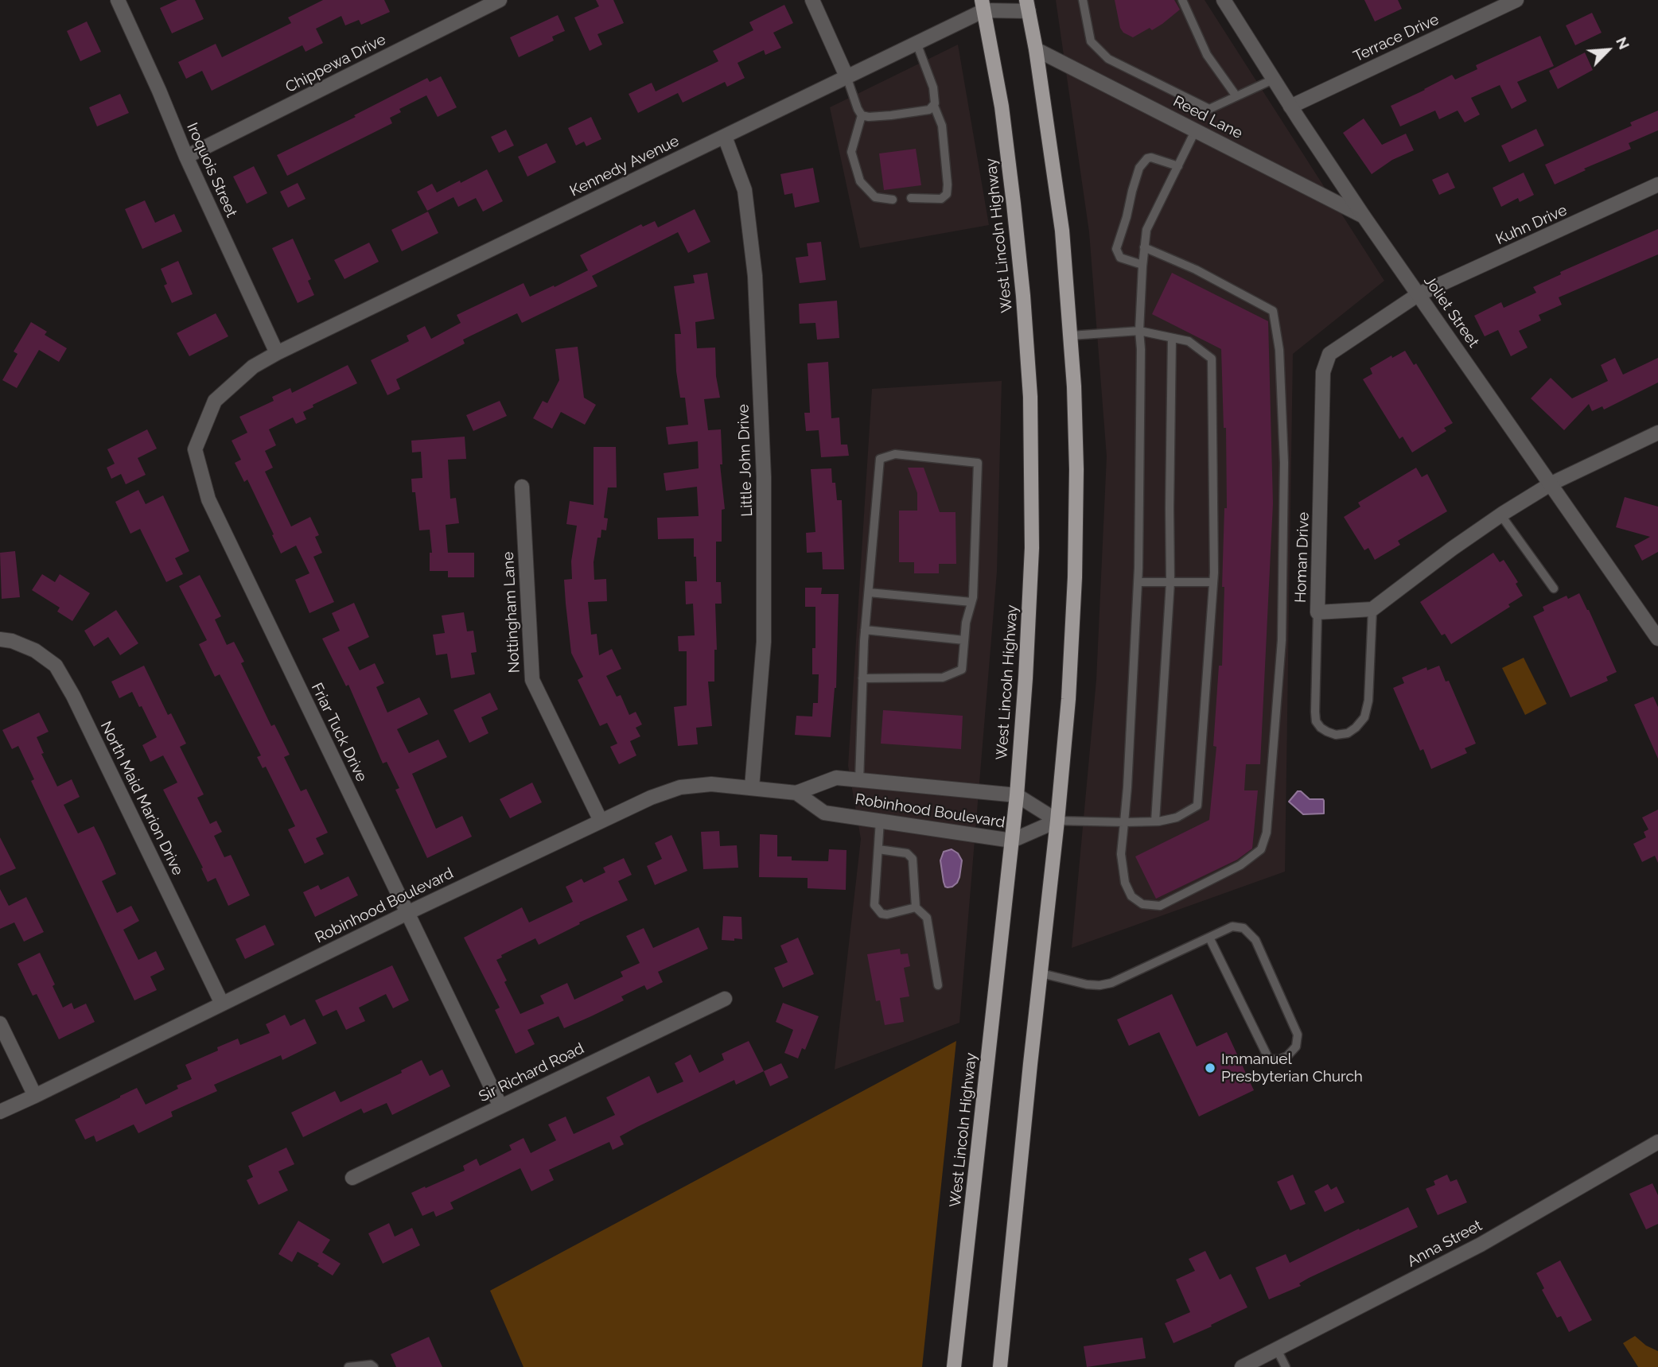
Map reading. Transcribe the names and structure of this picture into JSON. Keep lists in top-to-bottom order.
{
  "streets": {
    "main road": ["West Lincoln Highway"],
    "street": [
      "Terrace Drive",
      "Chippewa Drive",
      "Reed Lane",
      "Kennedy Avenue",
      "Iroquois Street",
      "Kuhn Drive",
      "Joliet Street",
      "Little John Drive",
      "Homan Drive",
      "Nottingham Lane",
      "Friar Tuck Drive",
      "North Maid Marion Drive",
      "Robinhood Boulevard",
      "Sir Richard Road",
      "Anna Street"
    ]
  },
  "crossings": [
    ["Terrace Drive", "Joliet Street"],
    ["Chippewa Drive", "Iroquois Street"],
    ["Reed Lane", "Joliet Street"],
    ["Kennedy Avenue", "Iroquois Street"],
    ["Kennedy Avenue", "West Lincoln Highway"],
    ["Kennedy Avenue", "Little John Drive"],
    ["Kennedy Avenue", "Friar Tuck Drive"],
    ["Kuhn Drive", "Joliet Street"],
    ["Kuhn Drive", "Homan Drive"],
    ["West Lincoln Highway", "Robinhood Boulevard"],
    ["Joliet Street", "Homan Drive"],
    ["Little John Drive", "Robinhood Boulevard"],
    ["Nottingham Lane", "Robinhood Boulevard"],
    ["Friar Tuck Drive", "Robinhood Boulevard"],
    ["Friar Tuck Drive", "Sir Richard Road"],
    ["North Maid Marion Drive", "Robinhood Boulevard"]
  ],
  "places": ["Immanuel Presbyterian Church"],
  "north": "top right"
}
